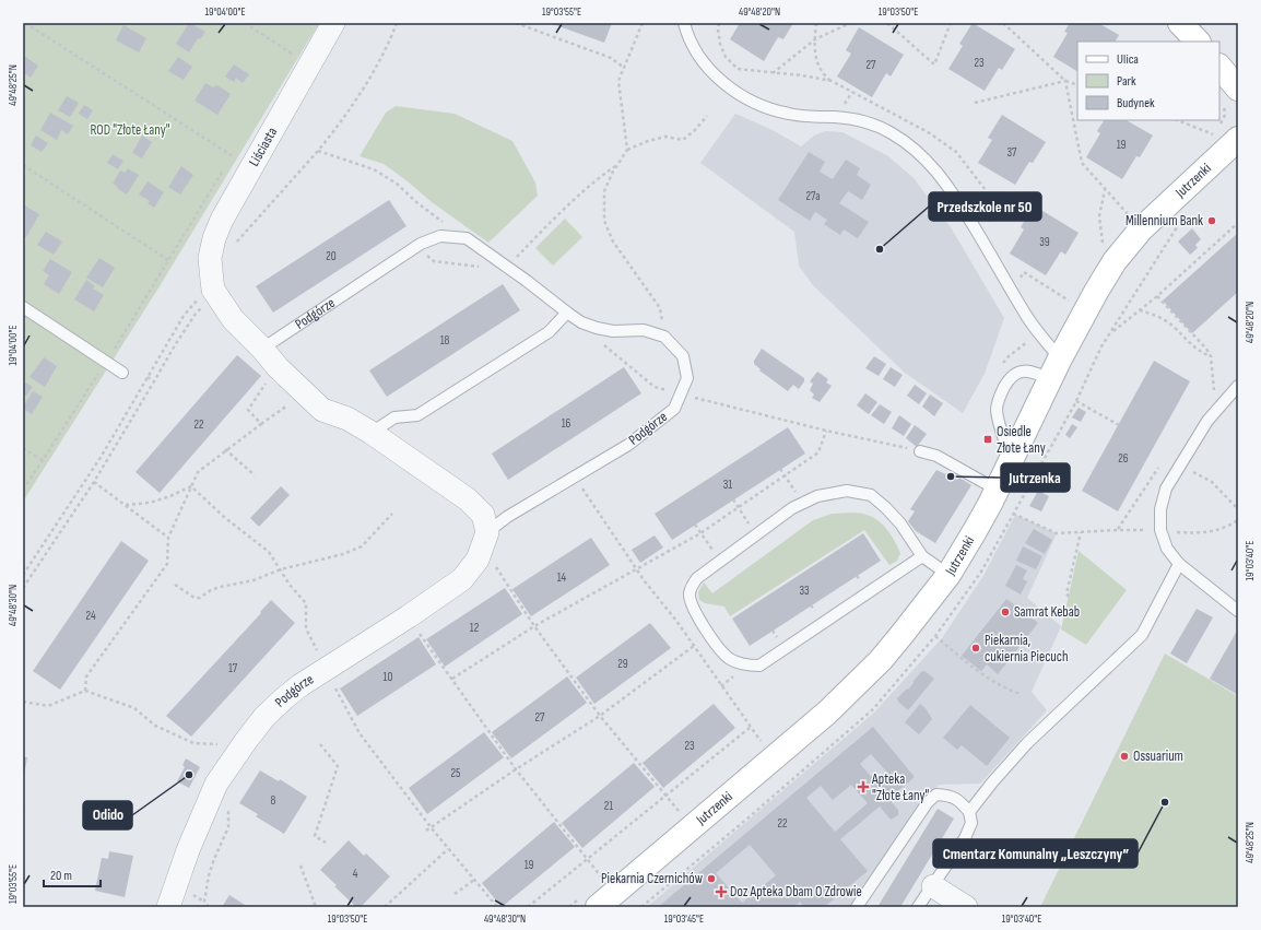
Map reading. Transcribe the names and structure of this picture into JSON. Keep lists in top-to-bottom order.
{
  "streets": {
    "street": ["Liściasta", "Jutrzenki", "Podgórze"]
  },
  "parks": ["ROD \"Złote Łany\""],
  "places": {
    "other": [
      "Millennium Bank",
      "Przedszkole nr 50",
      "Jutrzenka",
      "Samrat Kebab",
      "Piekarnia, cukiernia Piecuch",
      "Ossuarium",
      "Odido",
      "Cmentarz Komunalny „Leszczyny”",
      "Piekarnia Czernichów"
    ],
    "transit": ["Osiedle Złote Łany"],
    "health": ["Apteka \"Złote Łany\"", "Doz Apteka Dbam O Zdrowie"]
  },
  "house_numbers": [
    "23",
    "27",
    "19",
    "37",
    "27a",
    "39",
    "20",
    "18",
    "16",
    "22",
    "26",
    "31",
    "14",
    "33",
    "24",
    "12",
    "29",
    "17",
    "10",
    "27",
    "23",
    "25",
    "8",
    "21",
    "22",
    "19",
    "4"
  ],
  "legend": ["Ulica", "Park", "Budynek"],
  "scale_bar": "20 m",
  "coordinates": [
    "19°04'00\"E",
    "19°03'55\"E",
    "49°48'20\"N",
    "19°03'50\"E",
    "49°48'25\"N",
    "19°03'40\"E",
    "49°48'30\"N",
    "19°03'45\"E"
  ]
}
